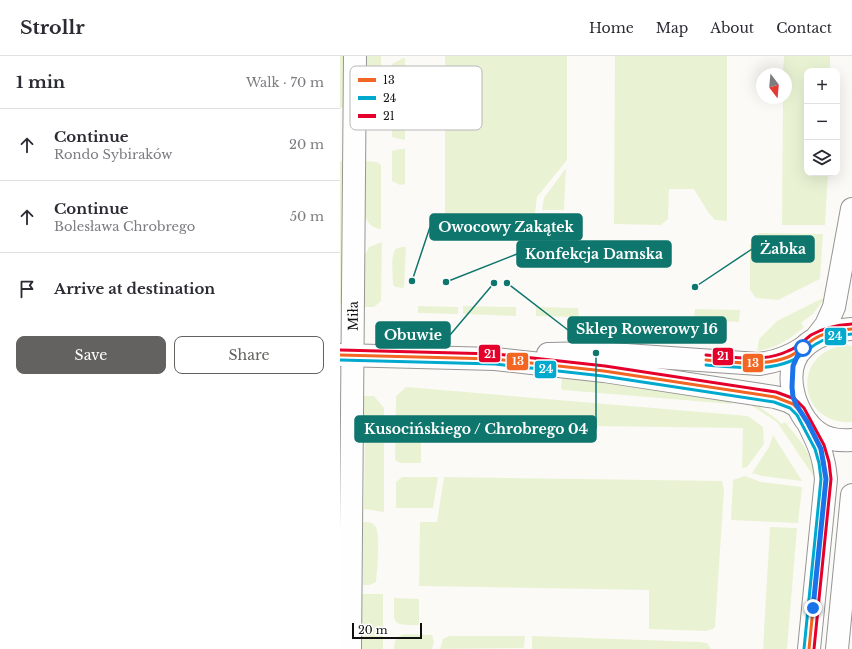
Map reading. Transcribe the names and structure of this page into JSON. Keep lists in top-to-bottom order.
{
  "streets": {
    "street": ["Miła"]
  },
  "places": [
    "Owocowy Zakątek",
    "Konfekcja Damska",
    "Obuwie",
    "Sklep Rowerowy 16",
    "Żabka",
    "Kusocińskiego / Chrobrego 04"
  ],
  "lines": ["transit line 21", "transit line 13", "transit line 24"],
  "legend": ["13", "24", "21"],
  "scale_bar": "20 m",
  "north": "bottom",
  "page": {
    "header": "Strollr",
    "nav": [
      "Home",
      "Map",
      "About",
      "Contact"
    ],
    "heading": ["1 min", "Walk · 70 m"],
    "map_buttons": ["+", "−"],
    "list": [
      ["Continue", "Rondo Sybiraków", "20 m"],
      ["Continue", "Bolesława Chrobrego", "50 m"],
      "Arrive at destination"
    ],
    "buttons": ["Save", "Share"],
    "scale": "20 m"
  }
}
